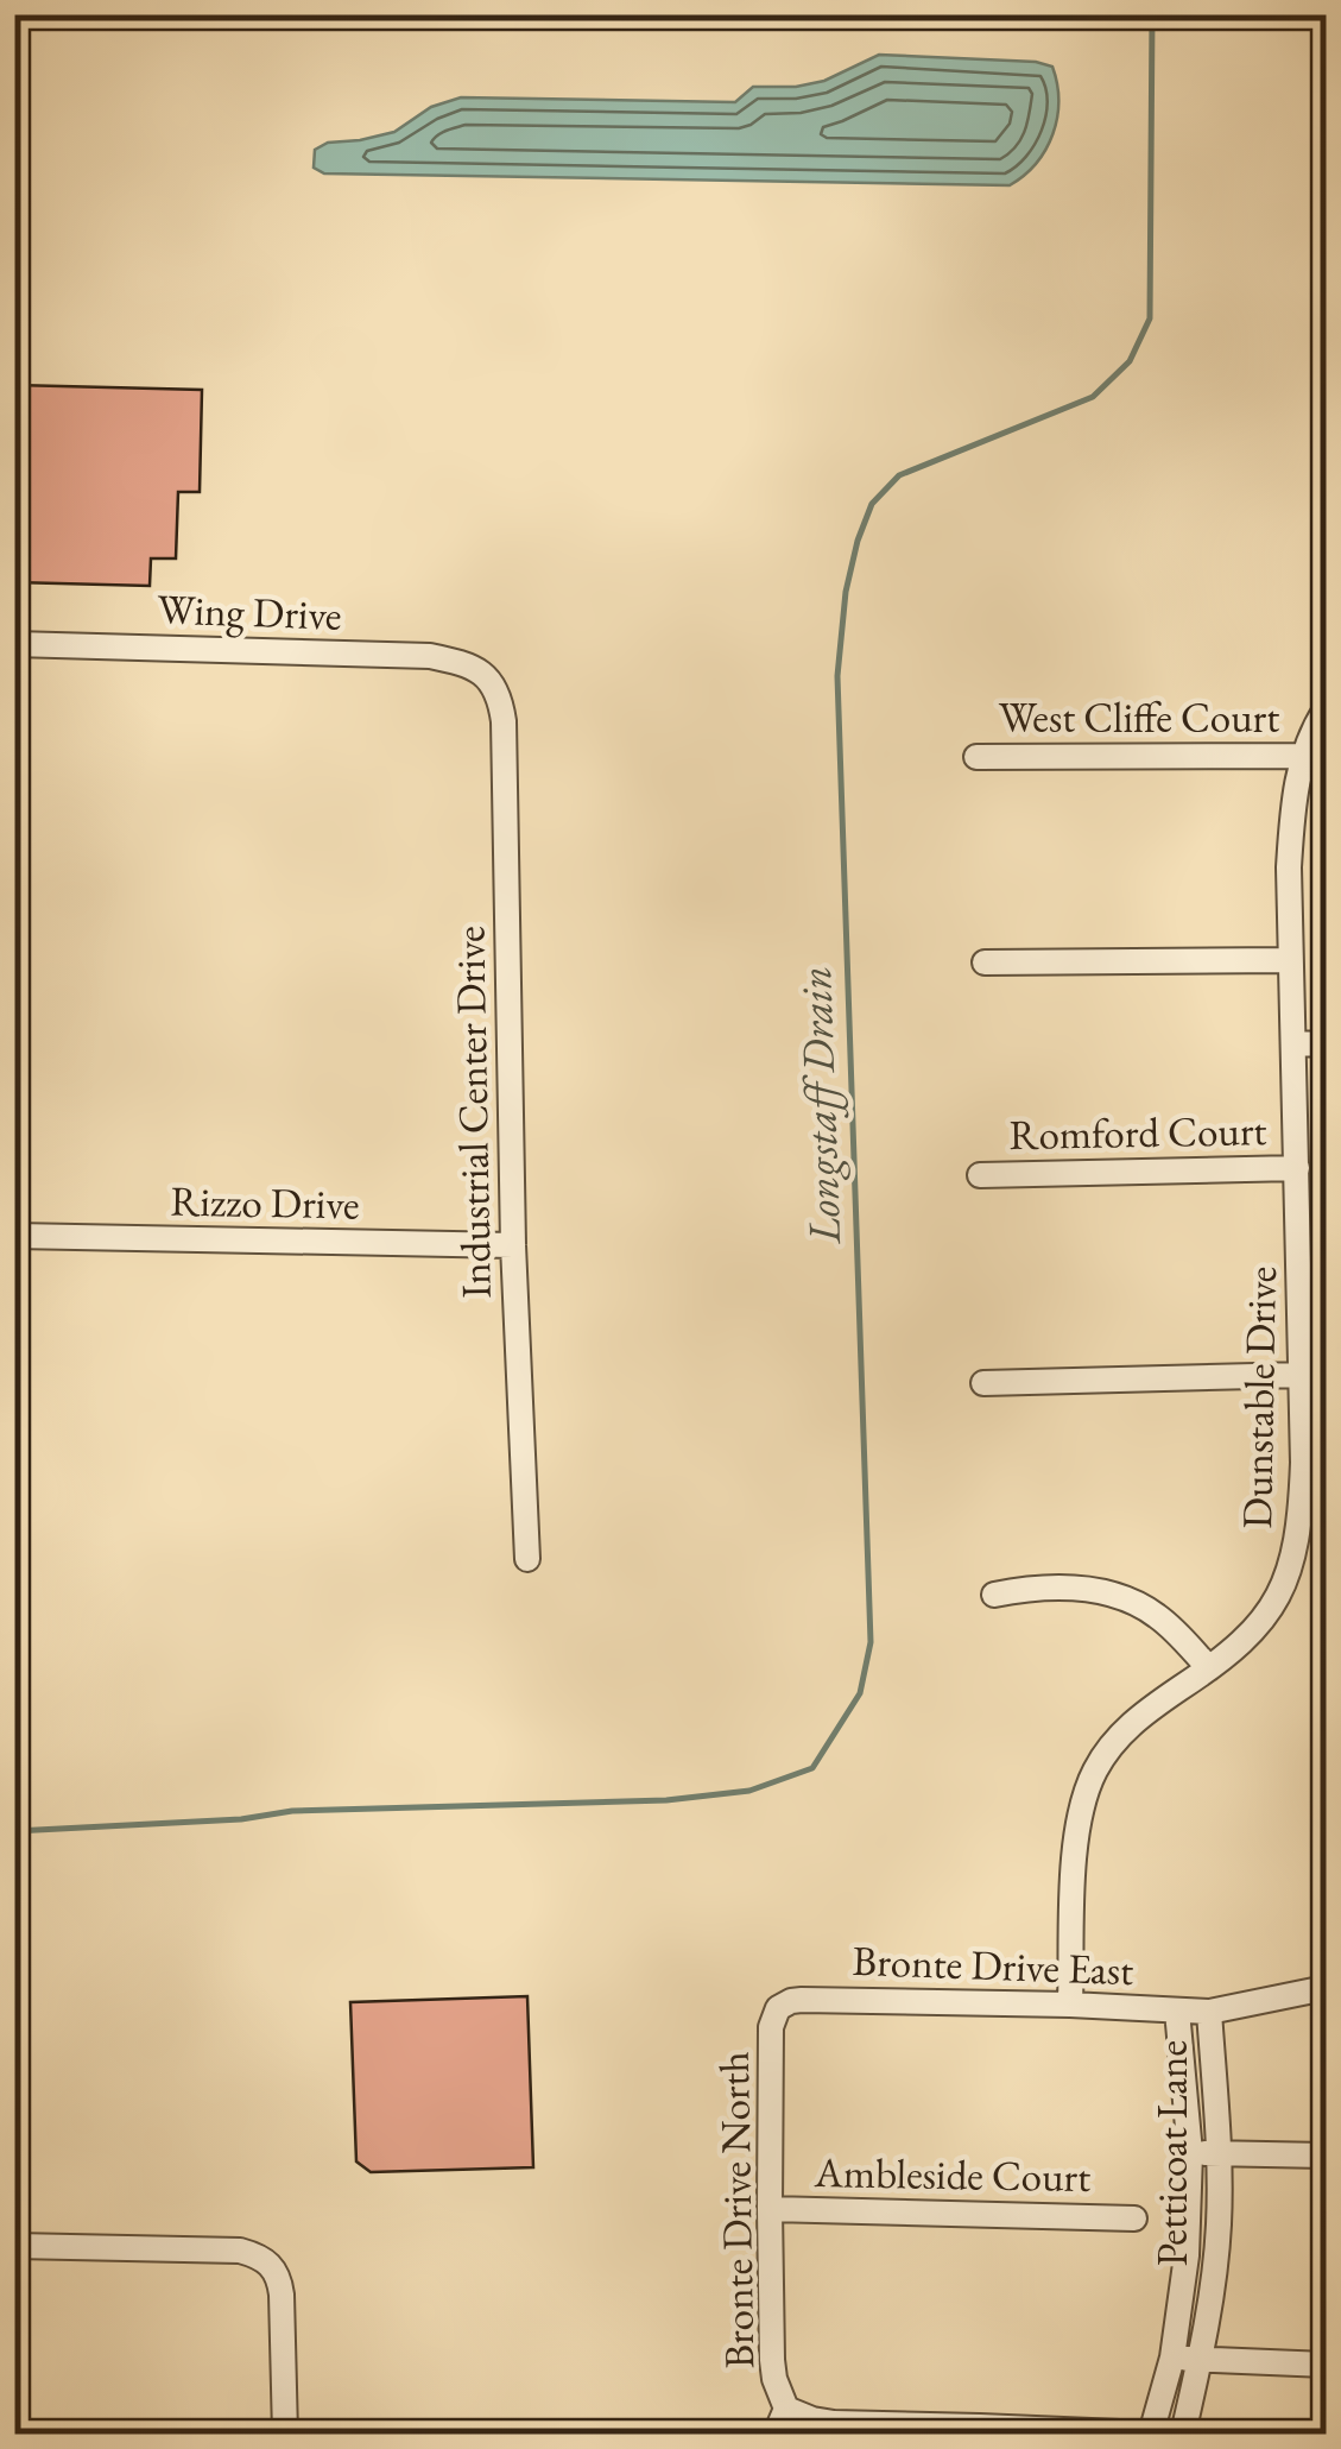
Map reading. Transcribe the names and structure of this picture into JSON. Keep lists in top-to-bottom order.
{
  "streets": {
    "street": [
      "Wing Drive",
      "West Cliffe Court",
      "Industrial Center Drive",
      "Romford Court",
      "Rizzo Drive",
      "Dunstable Drive",
      "Bronte Drive East",
      "Petticoat Lane",
      "Ambleside Court",
      "Bronte Drive North"
    ]
  },
  "crossings": [
    ["Wing Drive", "Industrial Center Drive"],
    ["West Cliffe Court", "Dunstable Drive"],
    ["Industrial Center Drive", "Rizzo Drive"],
    ["Romford Court", "Dunstable Drive"],
    ["Dunstable Drive", "Bronte Drive East"],
    ["Bronte Drive East", "Petticoat Lane"],
    ["Bronte Drive East", "Bronte Drive North"],
    ["Ambleside Court", "Bronte Drive North"]
  ],
  "water": ["Longstaff Drain"]
}
